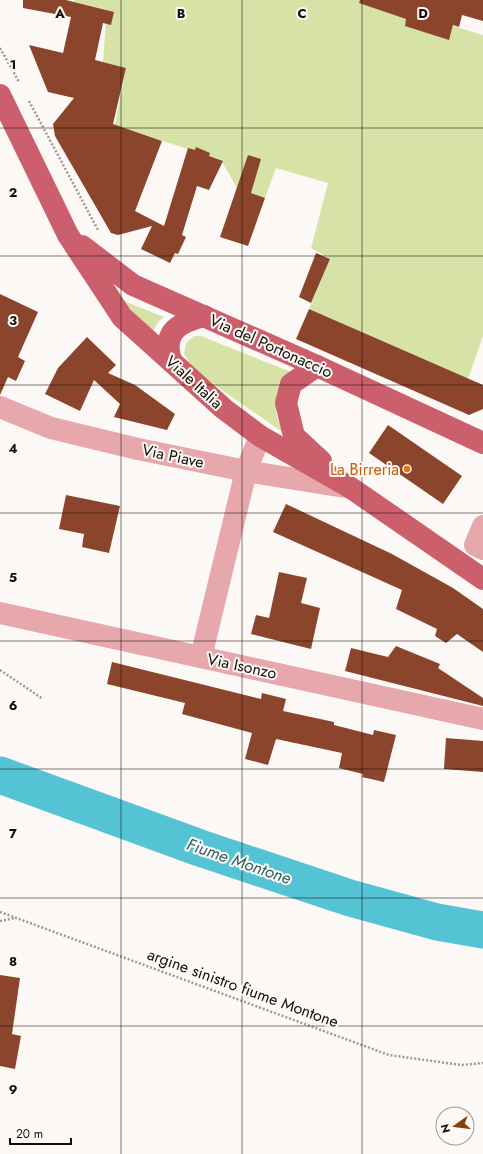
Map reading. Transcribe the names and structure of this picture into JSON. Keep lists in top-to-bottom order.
{
  "streets": {
    "main road": ["Via del Portonaccio", "Viale Italia"],
    "street": ["Via Piave", "Via Isonzo"],
    "path": ["argine sinistro fiume Montone"]
  },
  "crossings": [
    ["Via del Portonaccio", "Viale Italia"],
    ["Viale Italia", "Via Piave"]
  ],
  "water": ["Fiume Montone"],
  "places": ["La Birreria"],
  "scale_bar": "20 m",
  "north": "left",
  "grid": {
    "columns": [
      "A",
      "B",
      "C",
      "D"
    ],
    "rows": [
      "1",
      "2",
      "3",
      "4",
      "5",
      "6",
      "7",
      "8",
      "9"
    ]
  }
}
